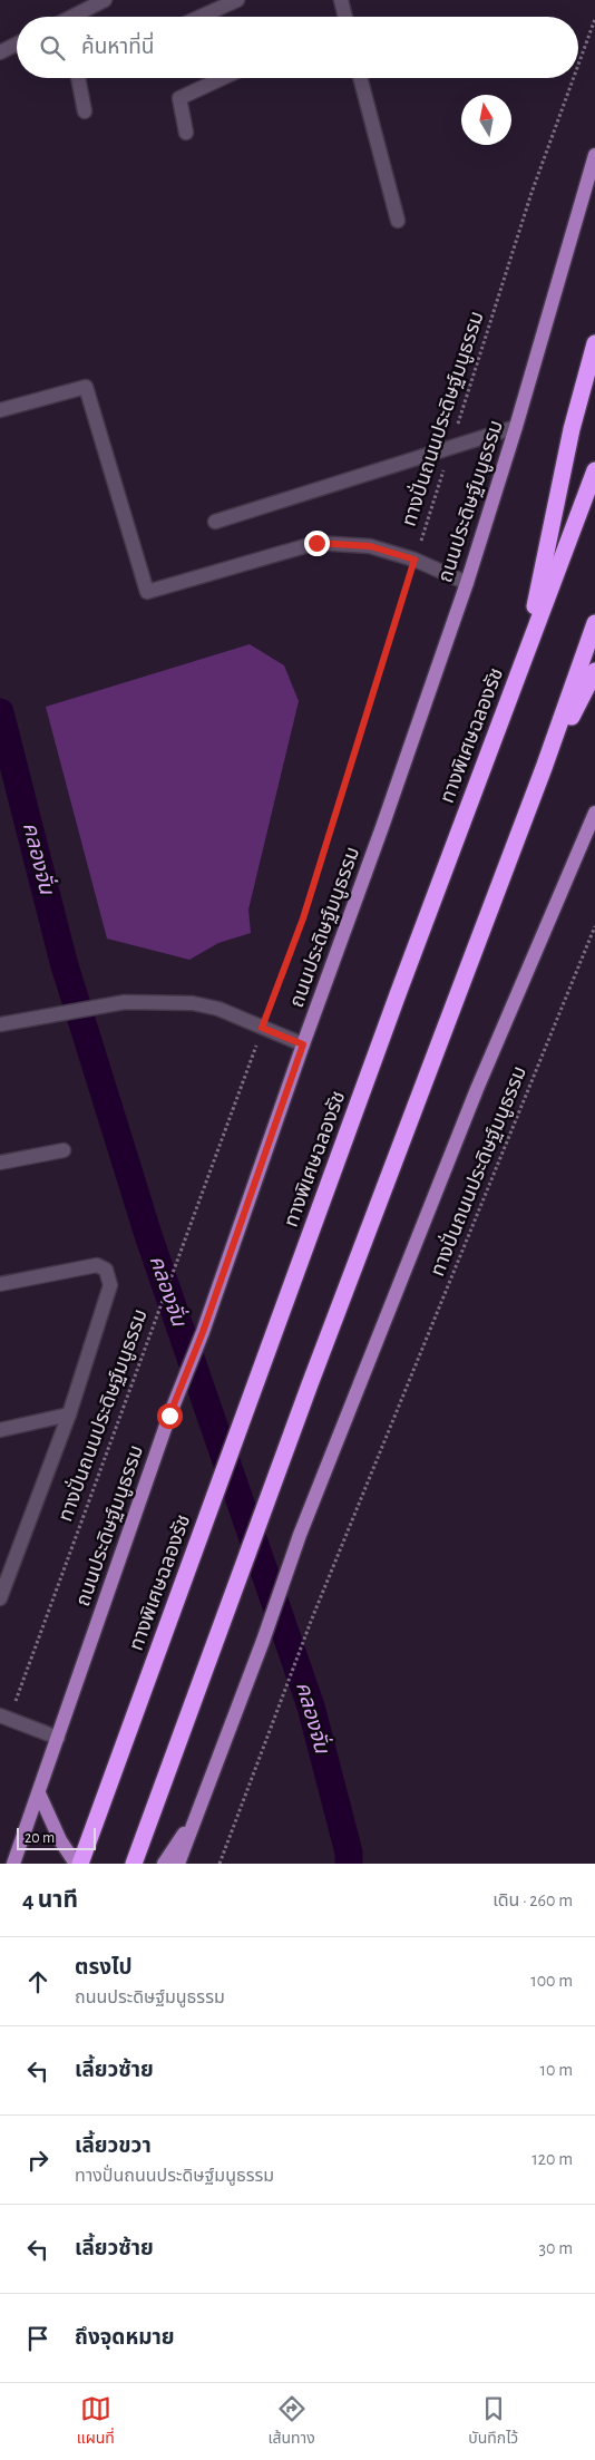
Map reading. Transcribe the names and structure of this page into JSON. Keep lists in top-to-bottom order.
{
  "streets": {
    "highway": ["ทางพิเศษฉลองรัช"],
    "main road": ["ถนนประดิษฐ์มนูธรรม"],
    "path": ["ทางปั่นถนนประดิษฐ์มนูธรรม"]
  },
  "water": ["คลองจั่น"],
  "scale_bar": "20 m",
  "north": "top",
  "page": {
    "search": "ค้นหาที่นี่",
    "scale": "20 m",
    "heading": ["4 นาที", "เดิน · 260 m"],
    "list": [
      ["ตรงไป", "ถนนประดิษฐ์มนูธรรม", "100 m"],
      ["เลี้ยวซ้าย", "10 m"],
      ["เลี้ยวขวา", "ทางปั่นถนนประดิษฐ์มนูธรรม", "120 m"],
      ["เลี้ยวซ้าย", "30 m"],
      "ถึงจุดหมาย"
    ],
    "nav": ["แผนที่", "เส้นทาง", "บันทึกไว้"]
  }
}
